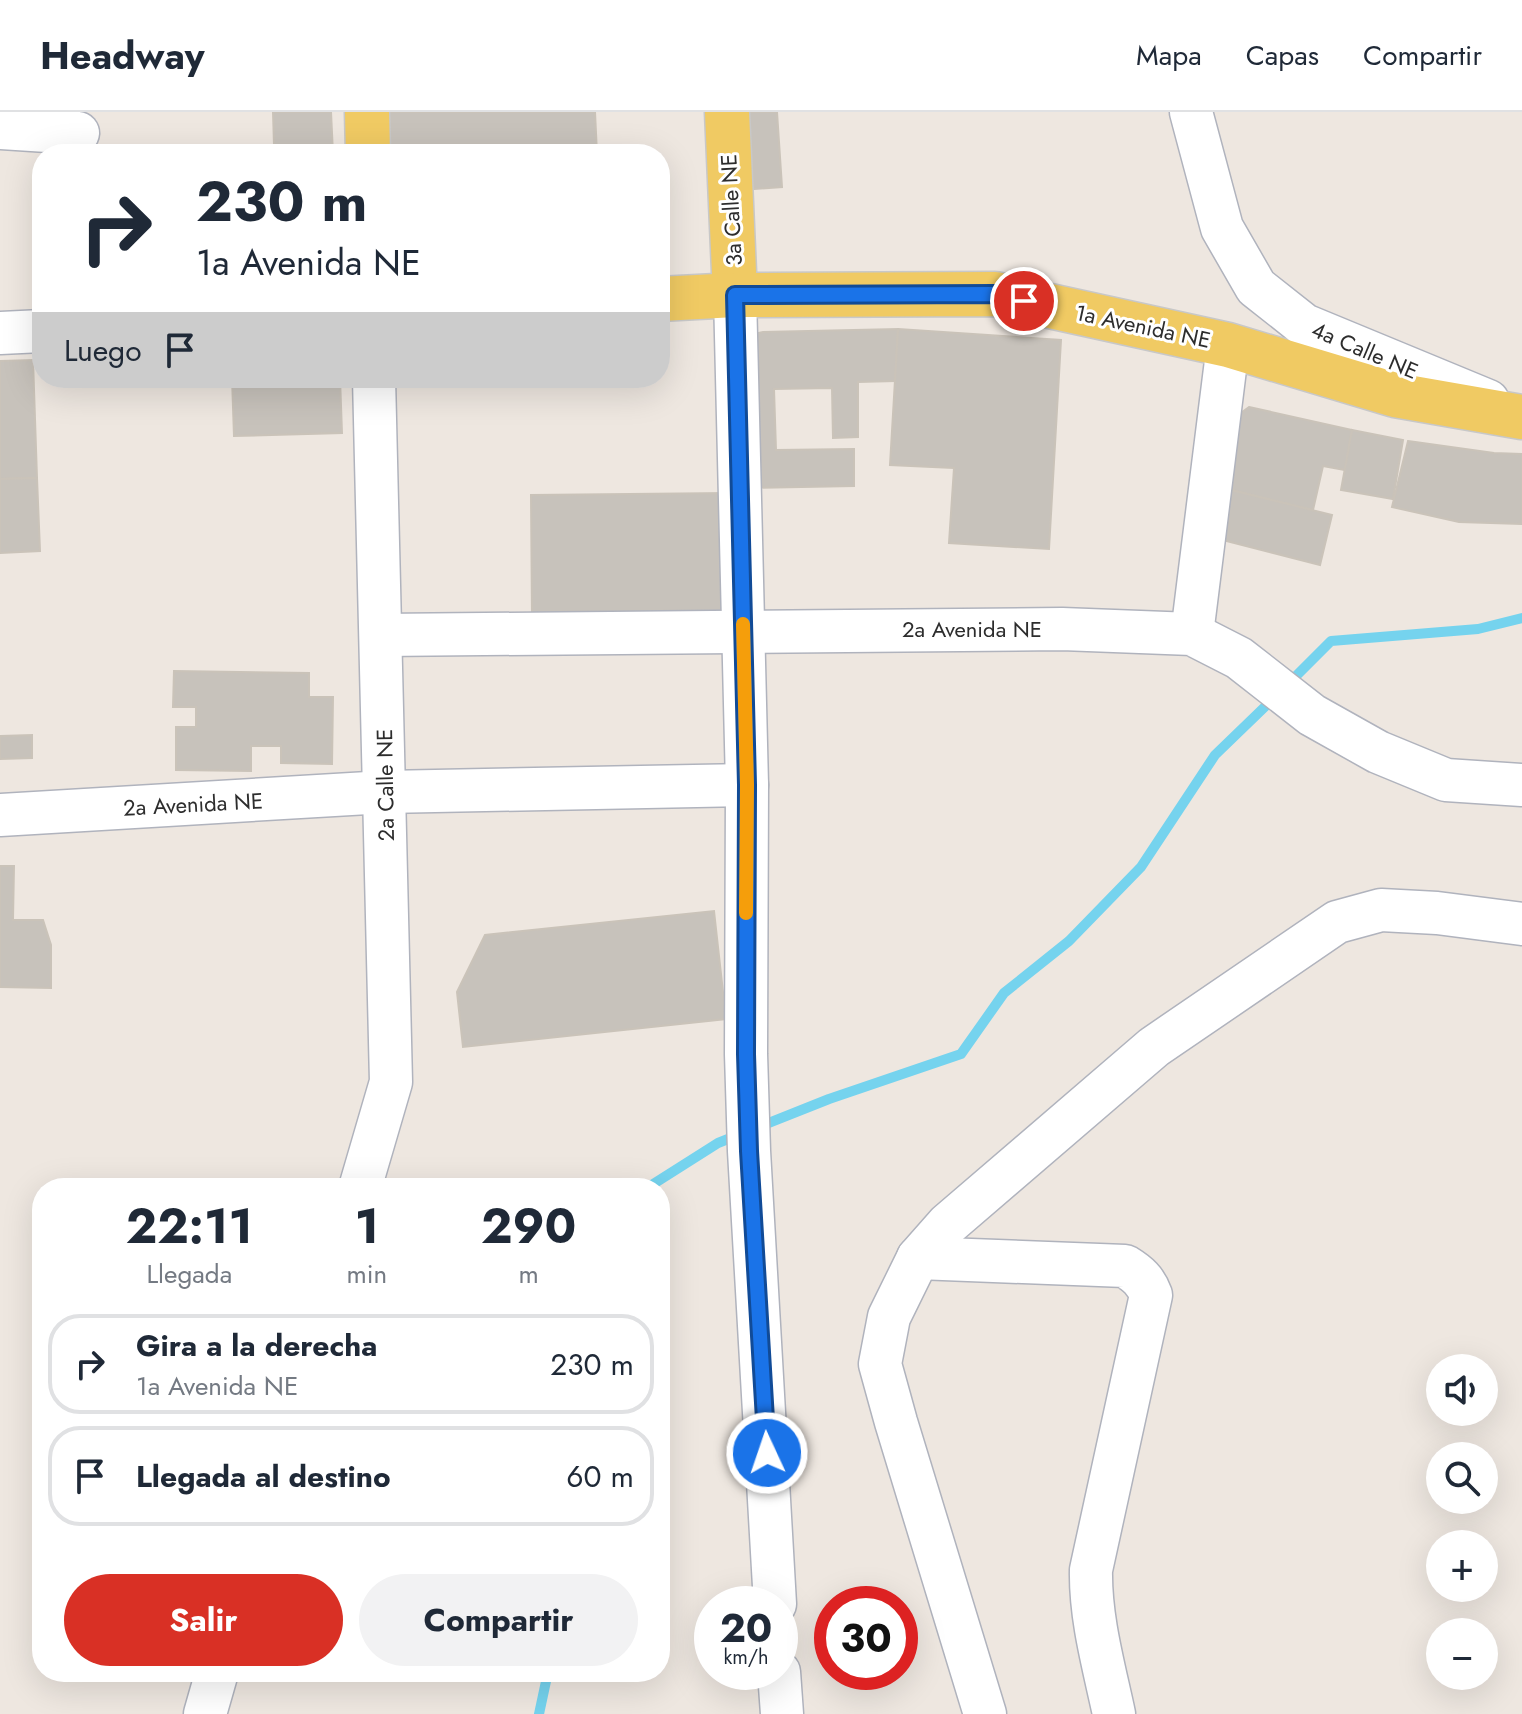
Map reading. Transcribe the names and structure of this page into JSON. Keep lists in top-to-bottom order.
{
  "streets": {
    "main road": ["3a Calle NE", "1a Avenida NE"],
    "street": ["4a Calle NE", "2a Avenida NE", "2a Calle NE"]
  },
  "crossings": [
    ["3a Calle NE", "1a Avenida NE"],
    ["3a Calle NE", "2a Avenida NE"],
    ["1a Avenida NE", "4a Calle NE"],
    ["2a Avenida NE", "2a Calle NE"]
  ],
  "page": {
    "header": "Headway",
    "nav": ["Mapa", "Capas", "Compartir"],
    "turn": ["230 m", "1a Avenida NE"],
    "then": "Luego",
    "eta": [
      "22:11",
      "Llegada",
      "1",
      "min",
      "290",
      "m"
    ],
    "list": [
      {
        "name": "Gira a la derecha",
        "note": "1a Avenida NE",
        "value": "230 m"
      },
      {
        "name": "Llegada al destino",
        "value": "60 m"
      }
    ],
    "map_buttons": ["+", "−"],
    "buttons": ["Salir", "Compartir"],
    "speed": "20 km/h",
    "limit": "30"
  }
}
